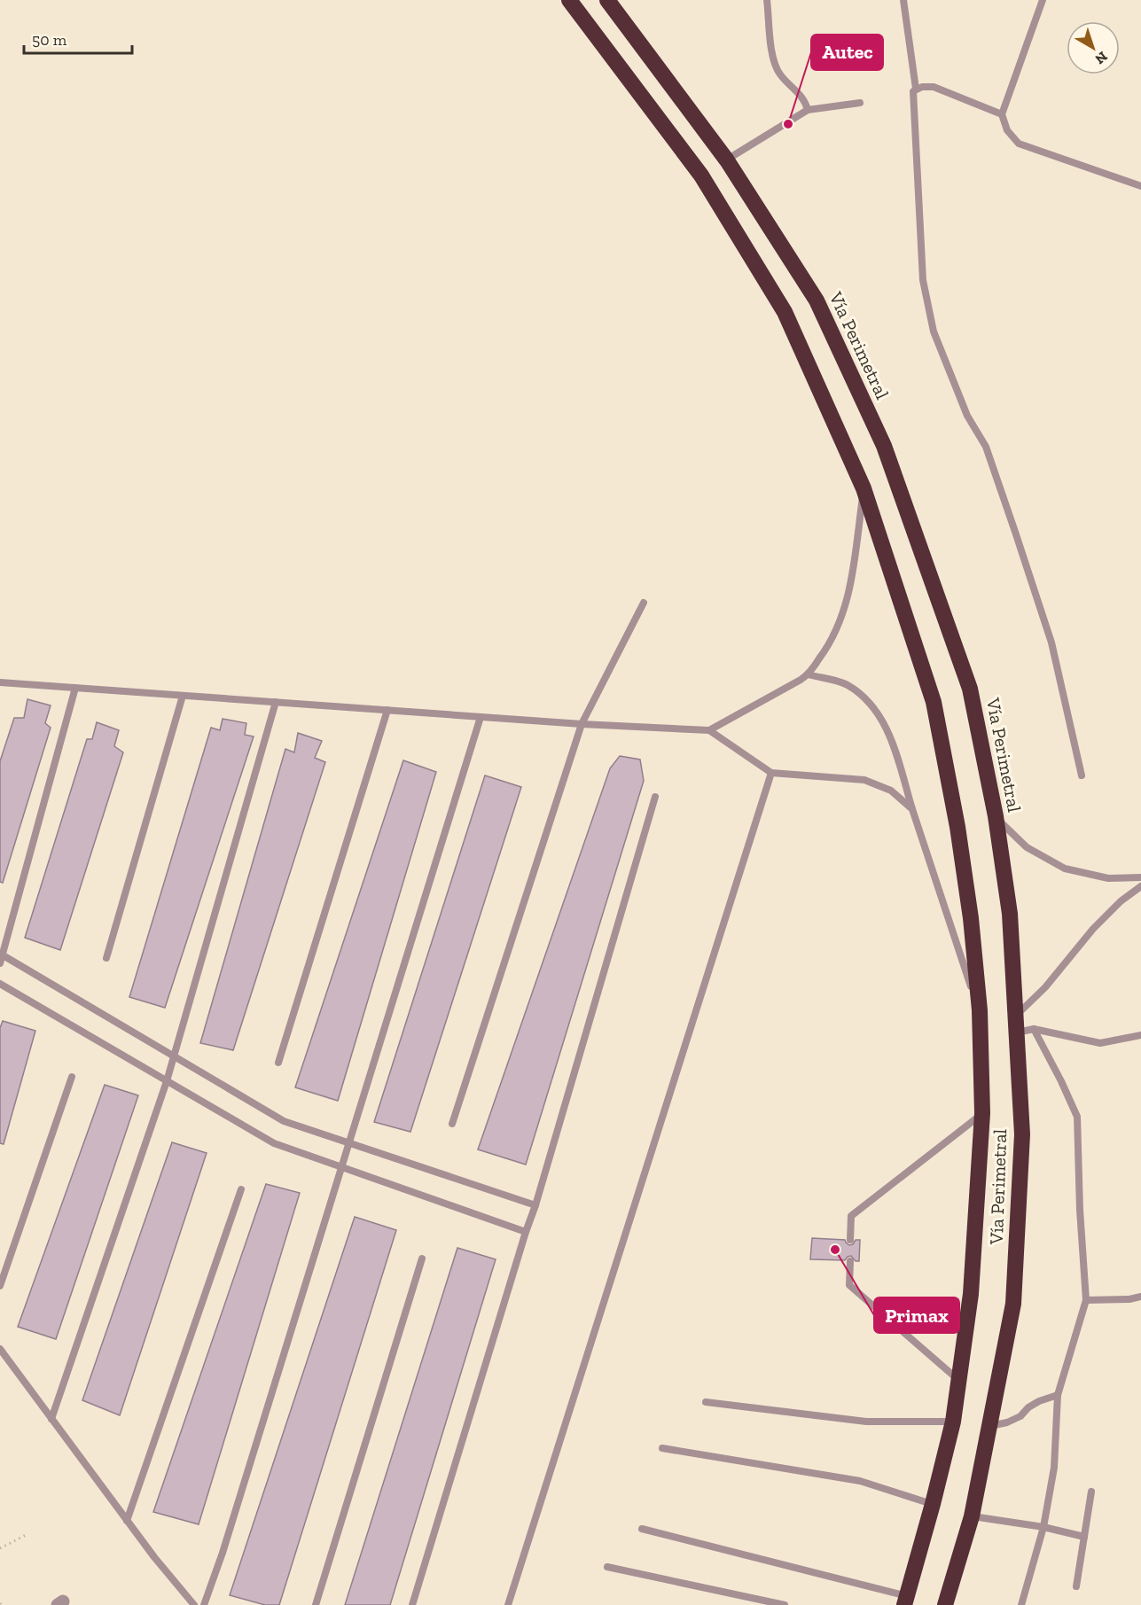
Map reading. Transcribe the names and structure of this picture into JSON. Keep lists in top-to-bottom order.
{
  "streets": {
    "highway": ["Vía Perimetral"]
  },
  "places": ["Autec", "Primax"],
  "scale_bar": "50 m",
  "north": "bottom right"
}
